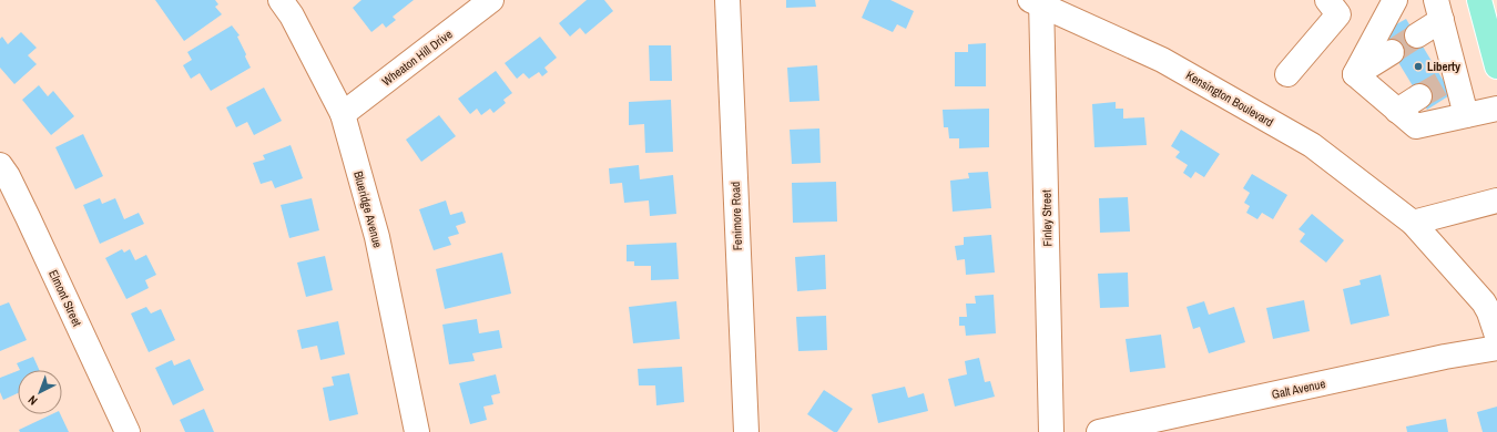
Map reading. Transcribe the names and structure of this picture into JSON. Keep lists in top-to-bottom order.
{
  "streets": {
    "street": [
      "Wheaton Hill Drive",
      "Kensington Boulevard",
      "Blueridge Avenue",
      "Fenimore Road",
      "Finley Street",
      "Elmont Street",
      "Galt Avenue"
    ]
  },
  "crossings": [
    ["Wheaton Hill Drive", "Blueridge Avenue"],
    ["Kensington Boulevard", "Finley Street"]
  ],
  "places": ["Liberty"],
  "north": "bottom left"
}
